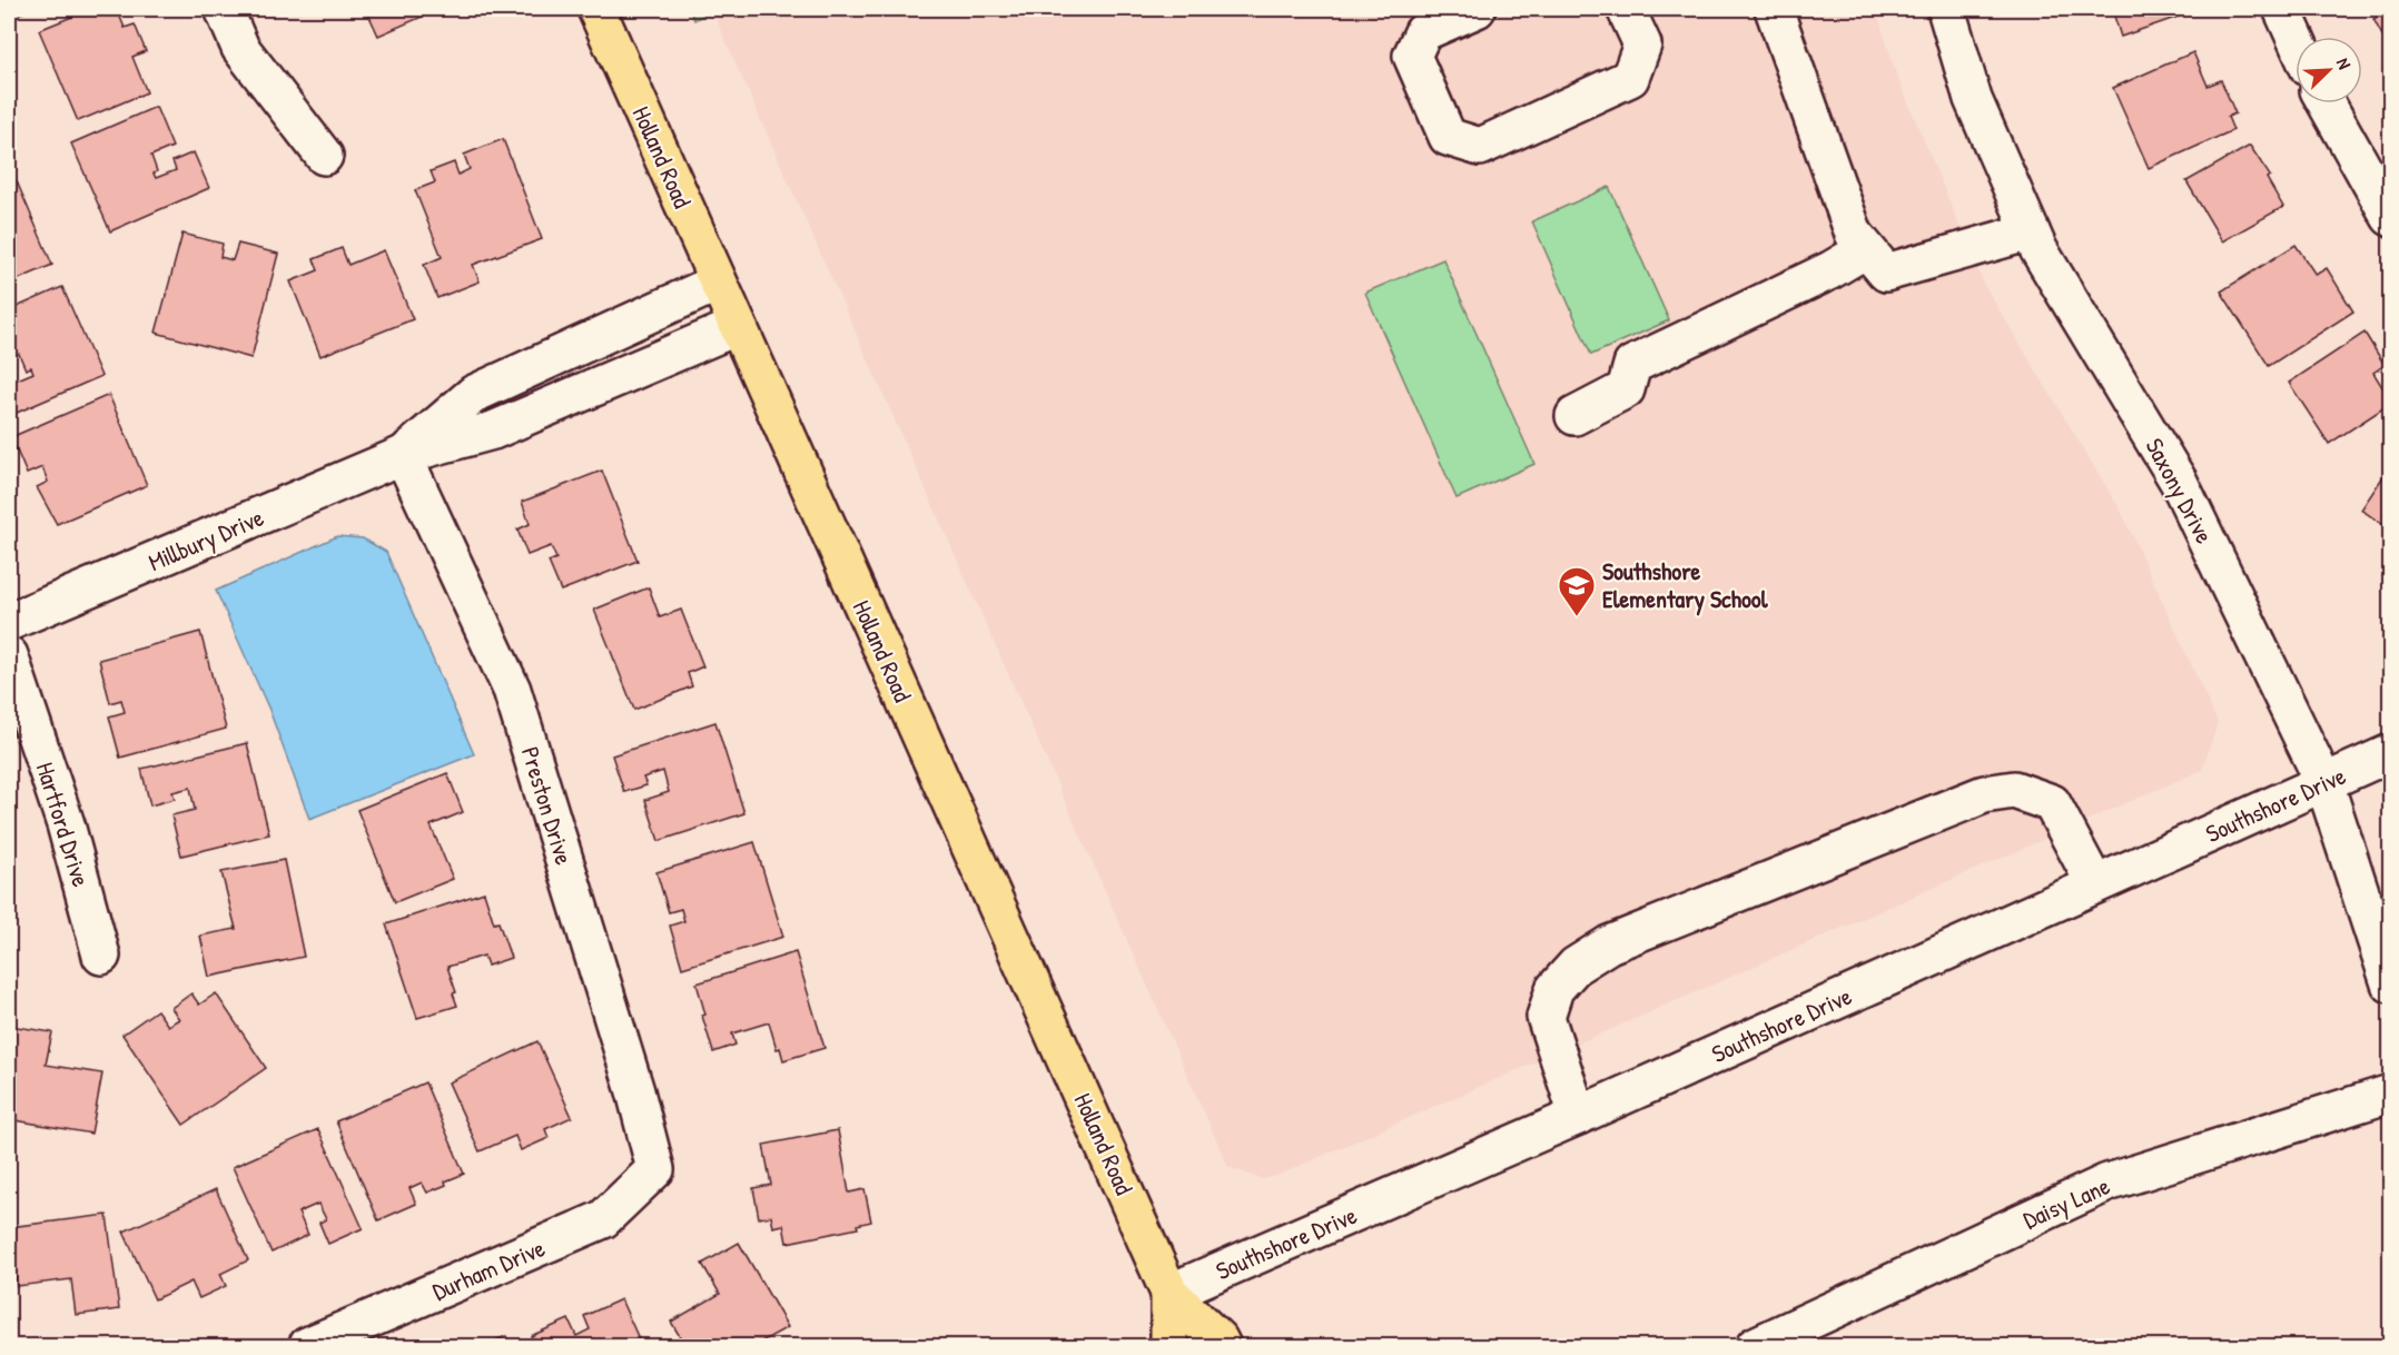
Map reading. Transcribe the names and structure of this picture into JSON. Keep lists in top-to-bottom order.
{
  "streets": {
    "main road": ["Holland Road"],
    "street": [
      "Saxony Drive",
      "Millbury Drive",
      "Southshore Drive",
      "Preston Drive",
      "Hartford Drive",
      "Daisy Lane",
      "Durham Drive"
    ]
  },
  "crossings": [
    ["Holland Road", "Millbury Drive"],
    ["Holland Road", "Southshore Drive"],
    ["Saxony Drive", "Southshore Drive"],
    ["Millbury Drive", "Preston Drive"],
    ["Preston Drive", "Durham Drive"]
  ],
  "places": {
    "school or university": ["Southshore Elementary School"]
  },
  "north": "top right"
}
